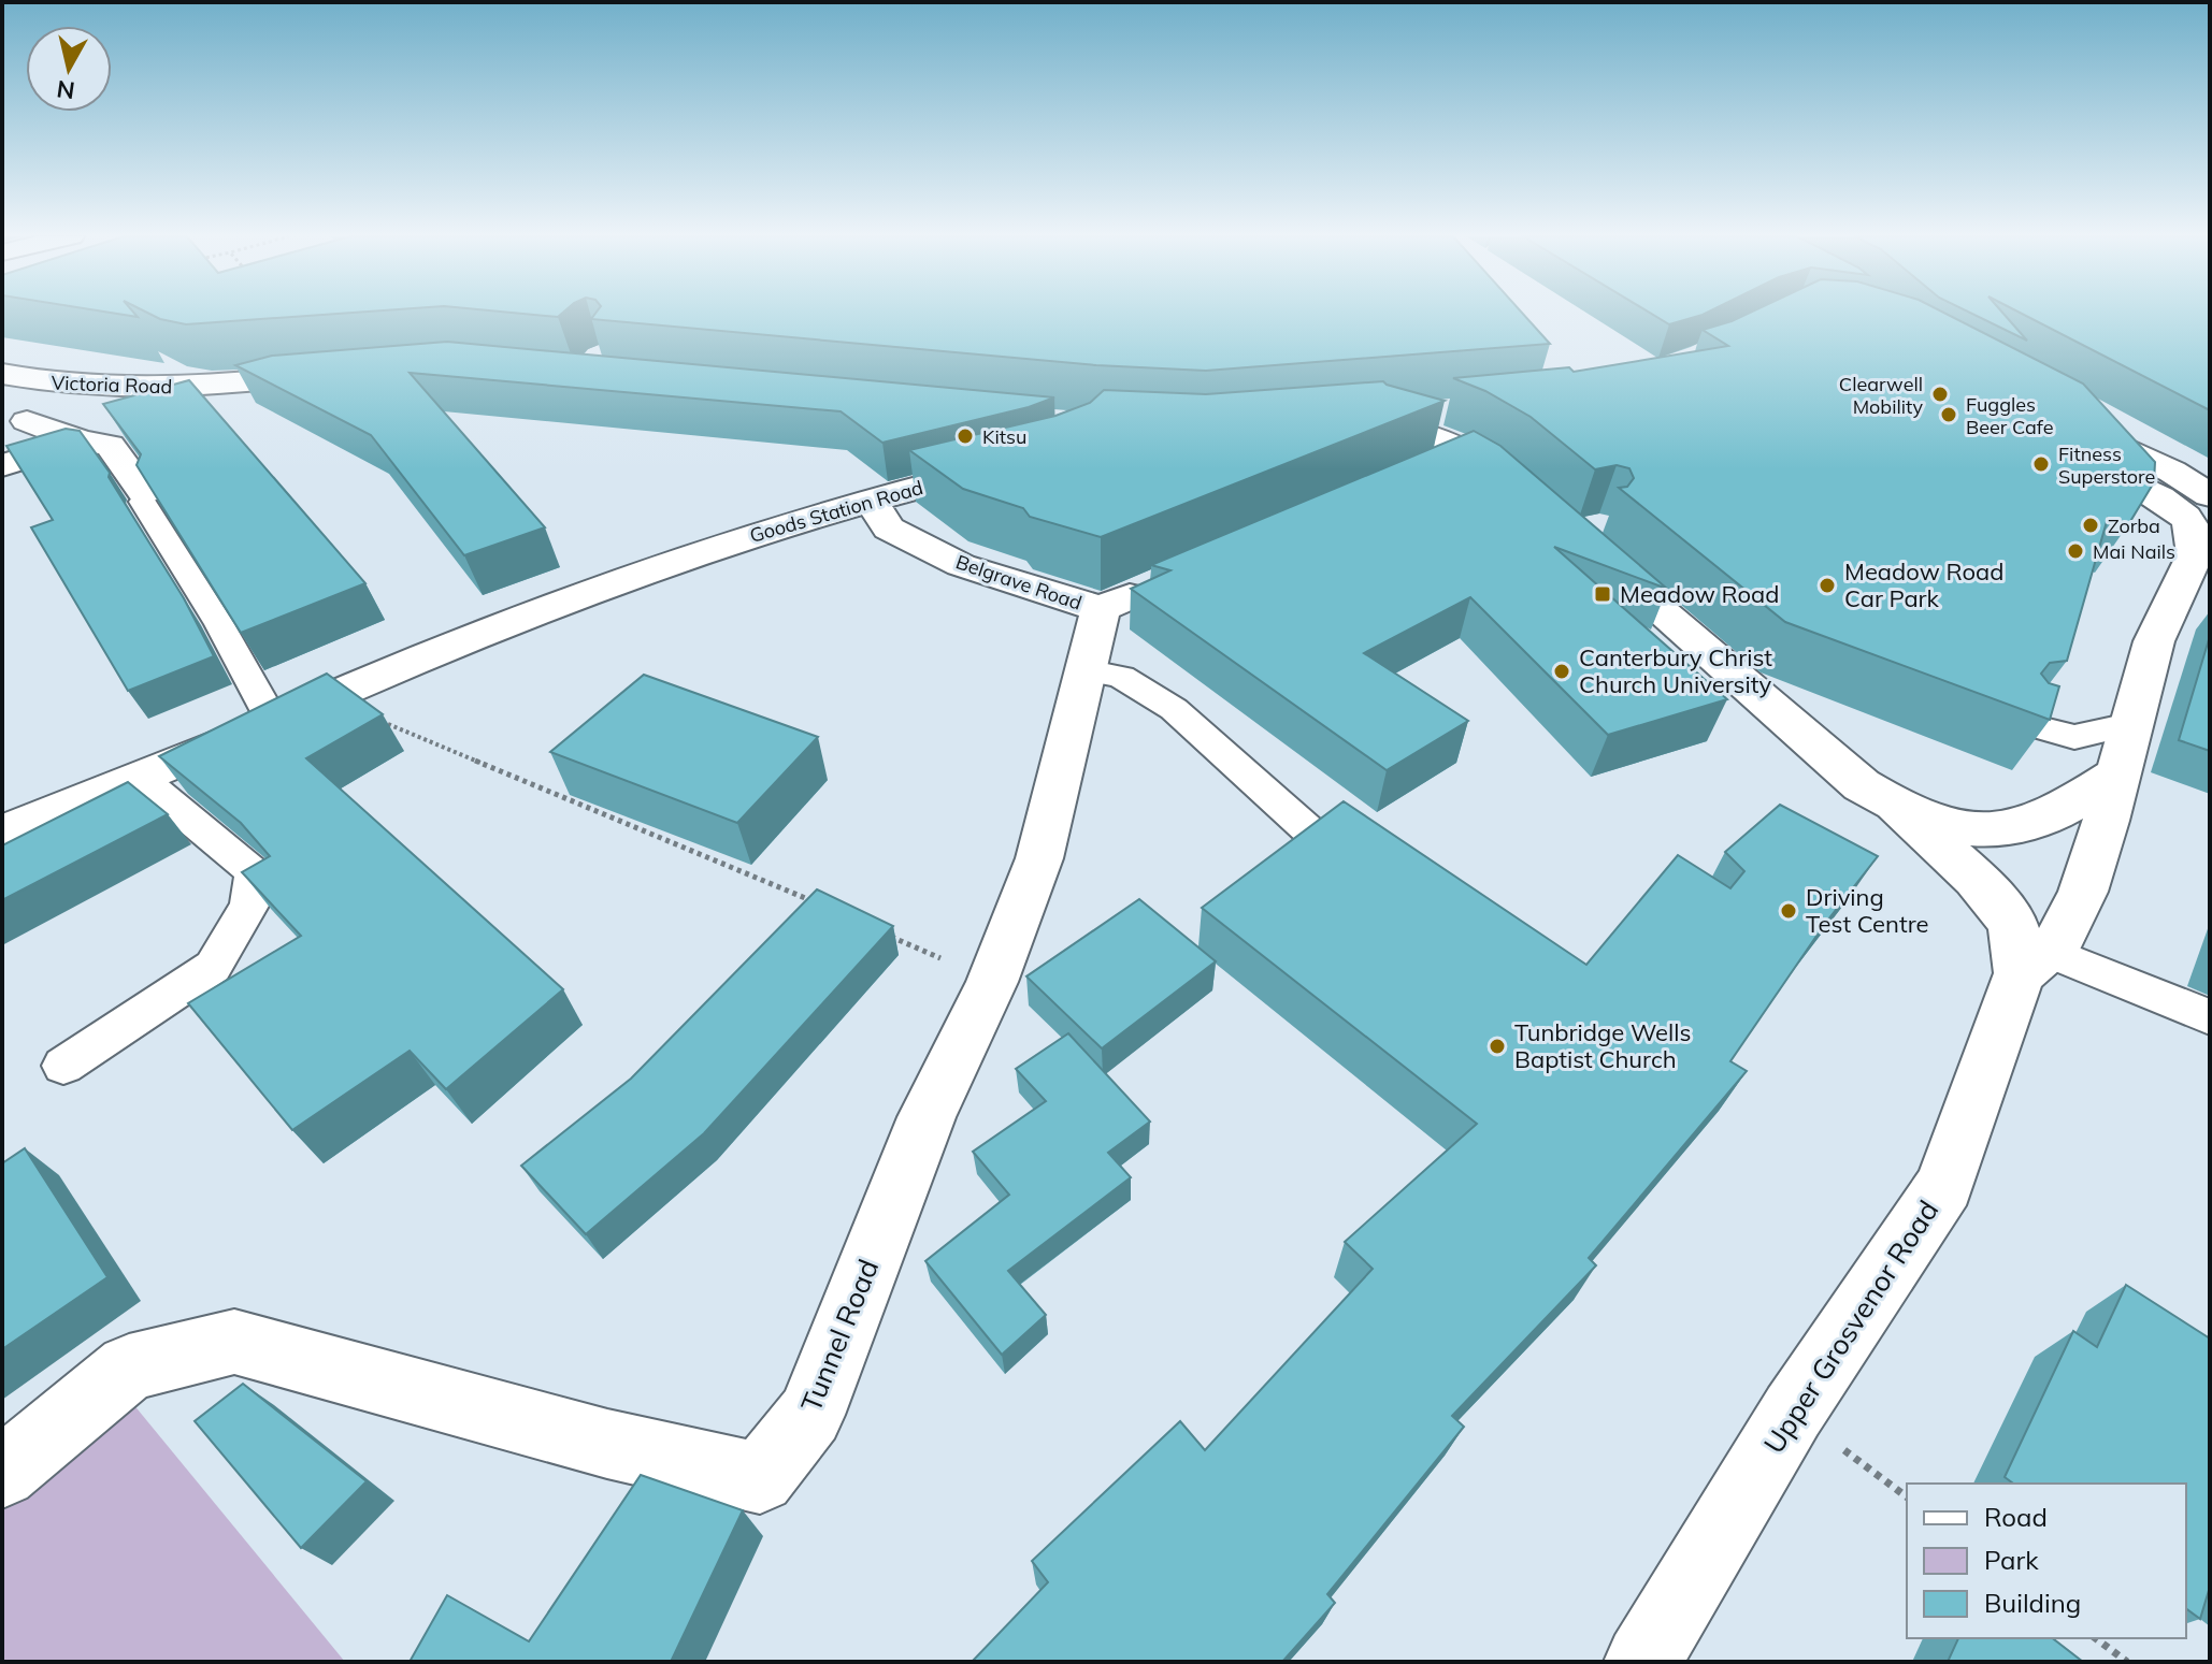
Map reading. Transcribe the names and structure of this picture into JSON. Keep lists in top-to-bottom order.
{
  "streets": {
    "street": [
      "Victoria Road",
      "Goods Station Road",
      "Belgrave Road",
      "Upper Grosvenor Road",
      "Tunnel Road"
    ]
  },
  "crossings": [
    ["Goods Station Road", "Belgrave Road"],
    ["Belgrave Road", "Tunnel Road"]
  ],
  "places": {
    "other": [
      "Clearwell Mobility",
      "Fuggles Beer Cafe",
      "Kitsu",
      "Fitness Superstore",
      "Zorba",
      "Mai Nails",
      "Meadow Road Car Park",
      "Canterbury Christ Church University",
      "Driving Test Centre",
      "Tunbridge Wells Baptist Church"
    ],
    "transit": ["Meadow Road"]
  },
  "legend": ["Road", "Park", "Building"],
  "north": "bottom"
}
